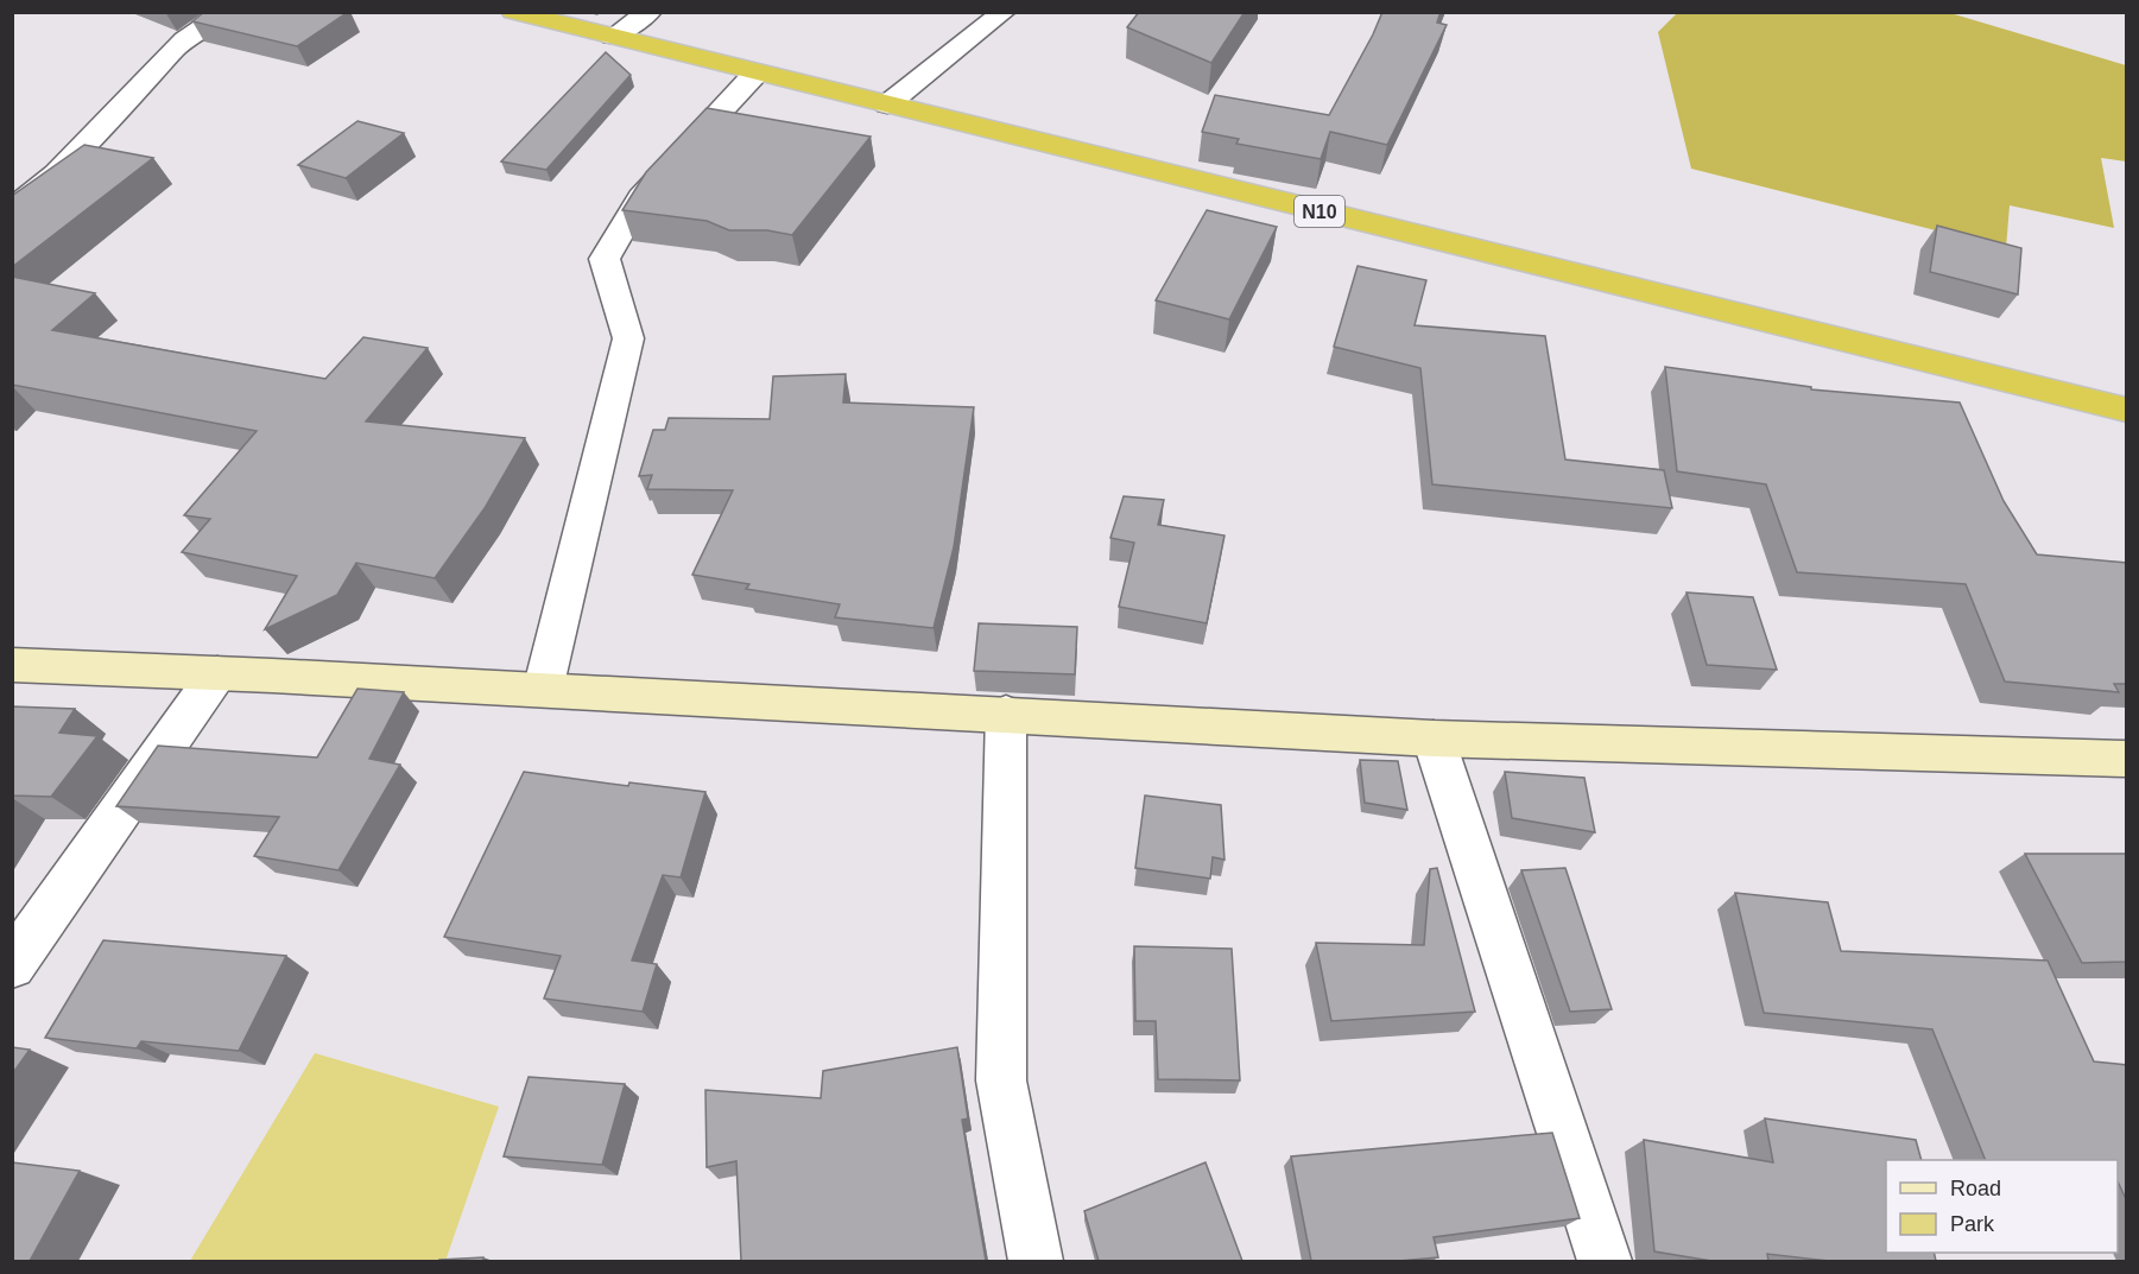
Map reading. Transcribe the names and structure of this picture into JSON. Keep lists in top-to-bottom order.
{
  "streets": {
    "highway": ["N10"]
  },
  "legend": ["Road", "Park"]
}
